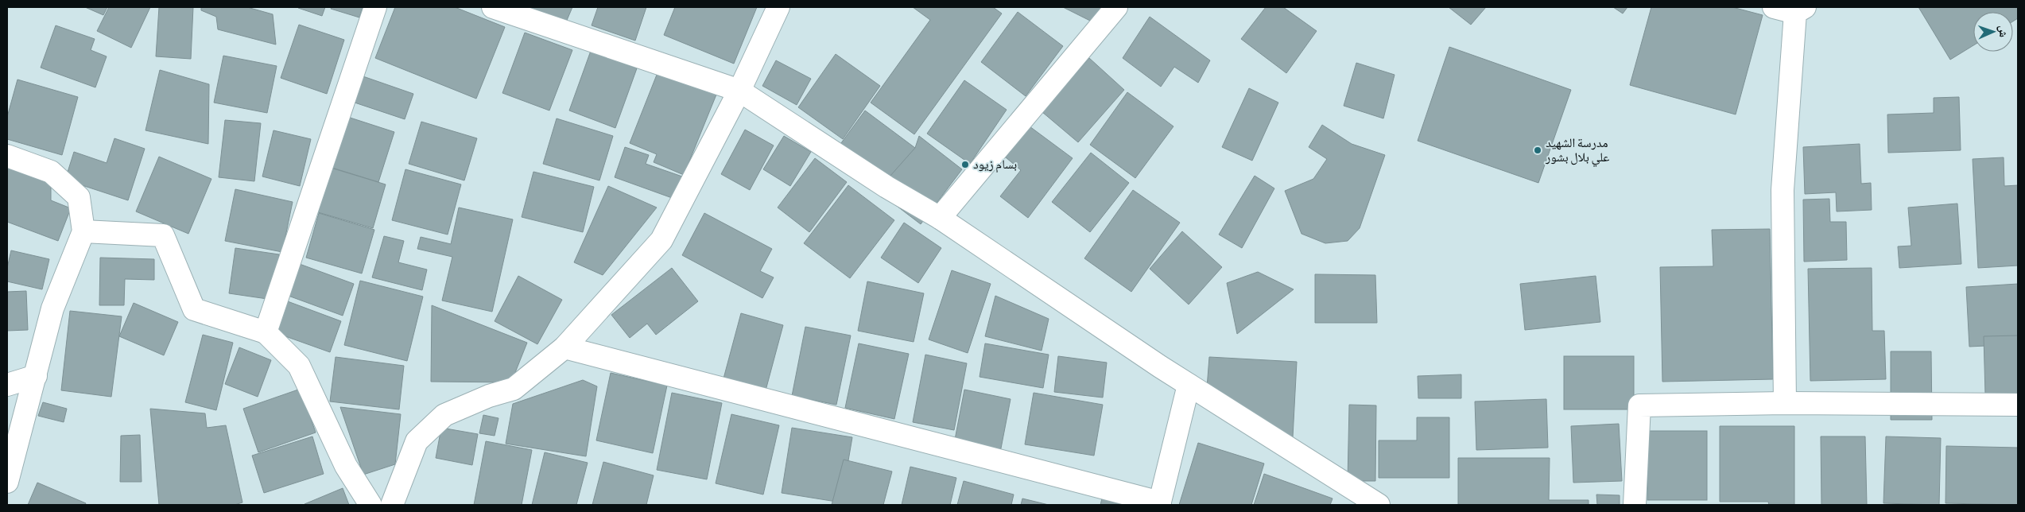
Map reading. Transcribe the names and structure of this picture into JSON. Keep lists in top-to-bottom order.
{
  "places": ["مدرسة الشهيد علي بلال بشور", "بسام زيود"],
  "north": "right"
}
